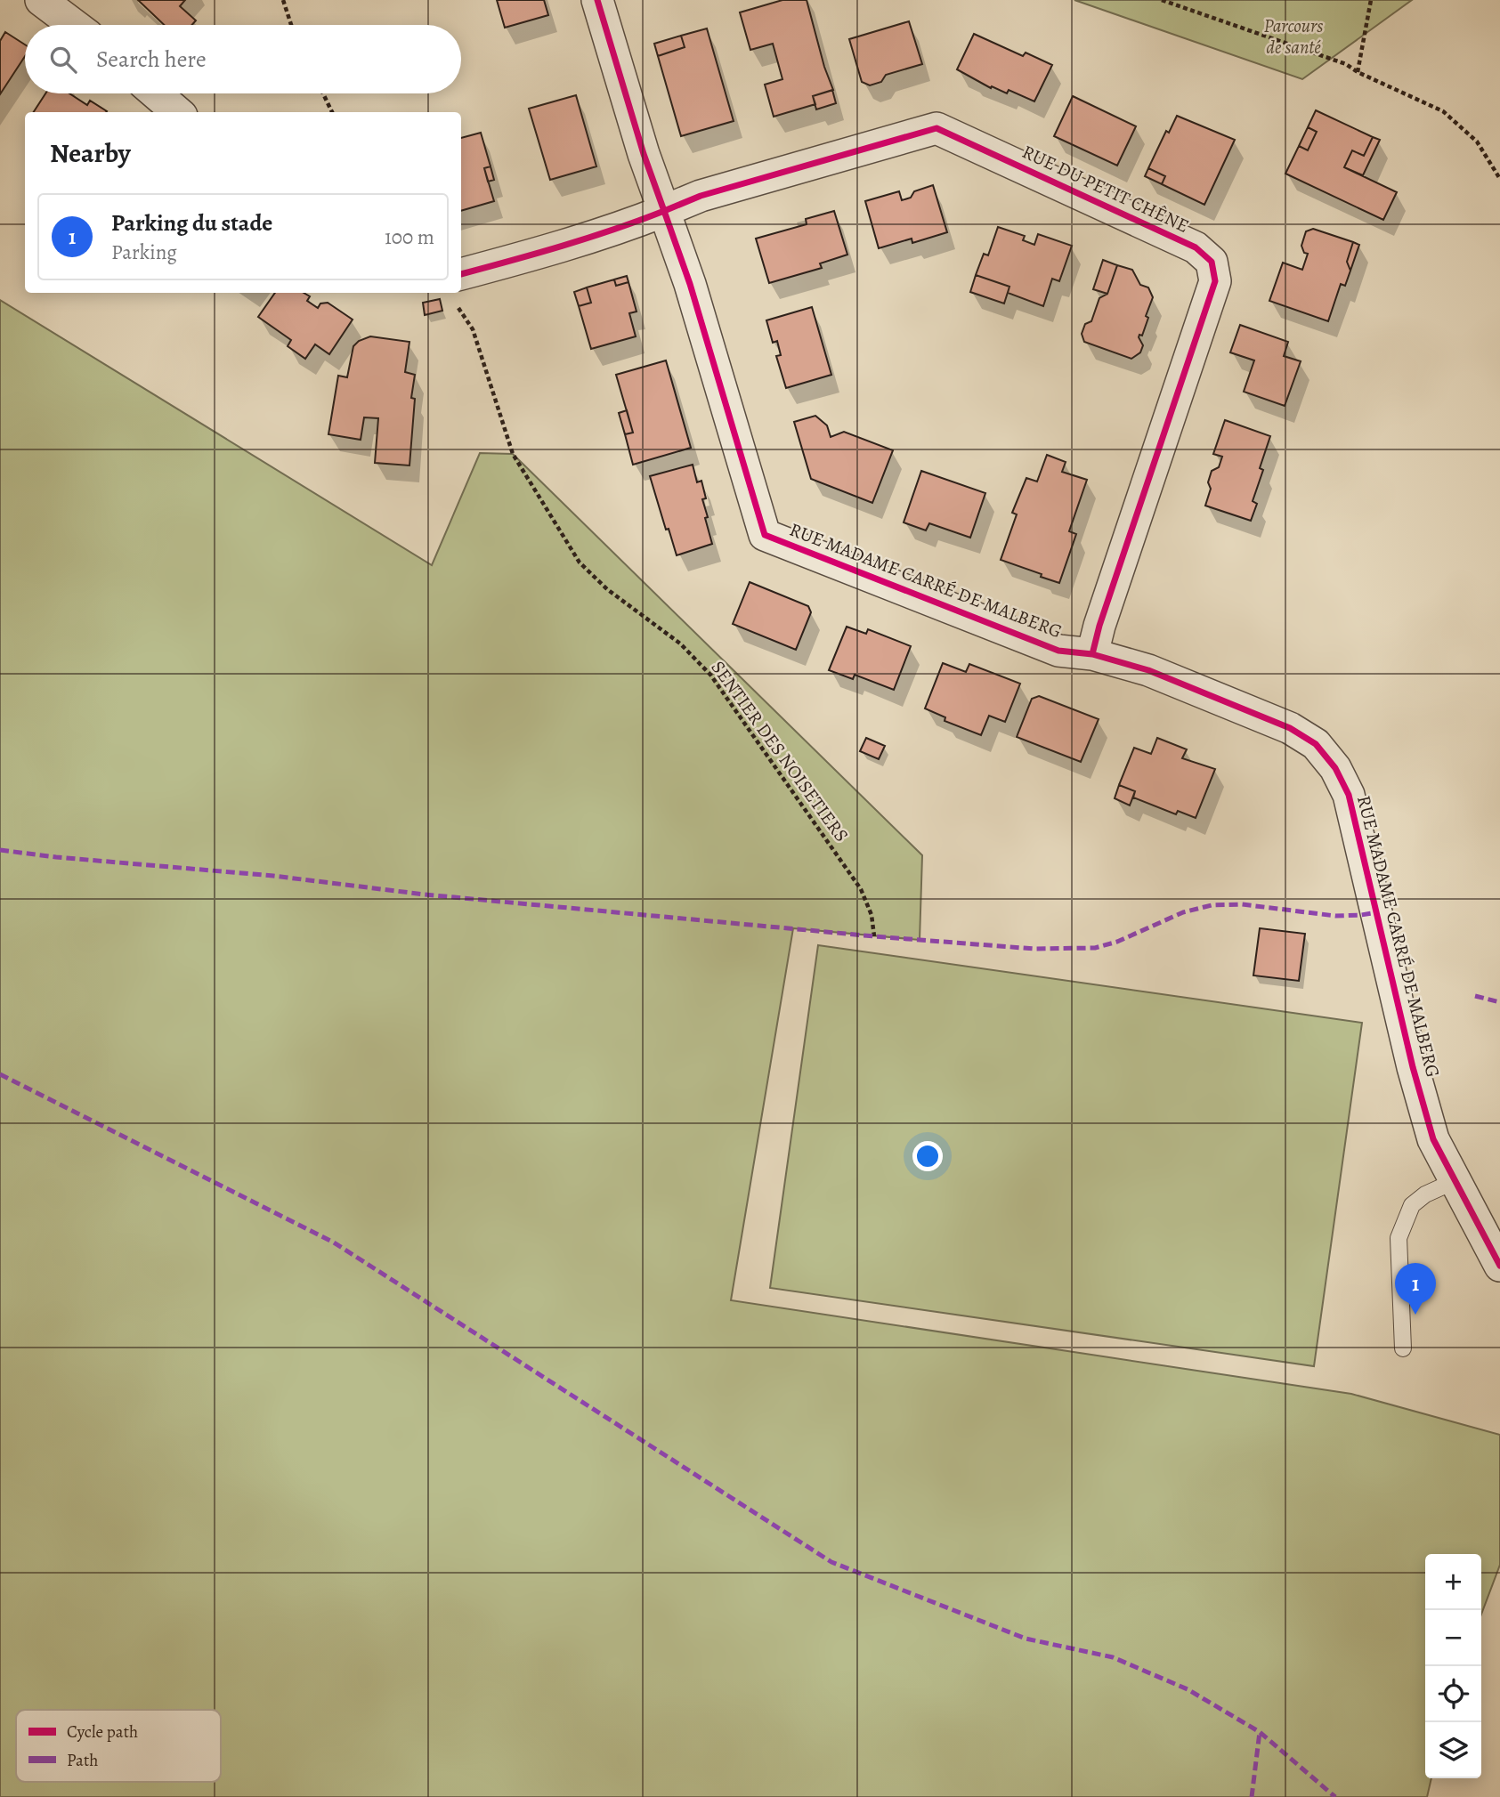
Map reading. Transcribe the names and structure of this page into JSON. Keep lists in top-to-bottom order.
{
  "streets": {
    "street": ["RUE DU PETIT CHÊNE", "RUE MADAME CARRÉ DE MALBERG"],
    "path": ["SENTIER DES NOISETIERS"]
  },
  "crossings": [
    ["RUE DU PETIT CHÊNE", "RUE MADAME CARRÉ DE MALBERG"]
  ],
  "parks": ["Parcours de santé"],
  "legend": ["Cycle path", "Path"],
  "page": {
    "search": "Search here",
    "heading": "Nearby",
    "list": [
      {
        "mark": "1",
        "name": "Parking du stade",
        "note": "Parking",
        "value": "100 m"
      }
    ],
    "pins": "1",
    "map_buttons": ["+", "−"]
  }
}
